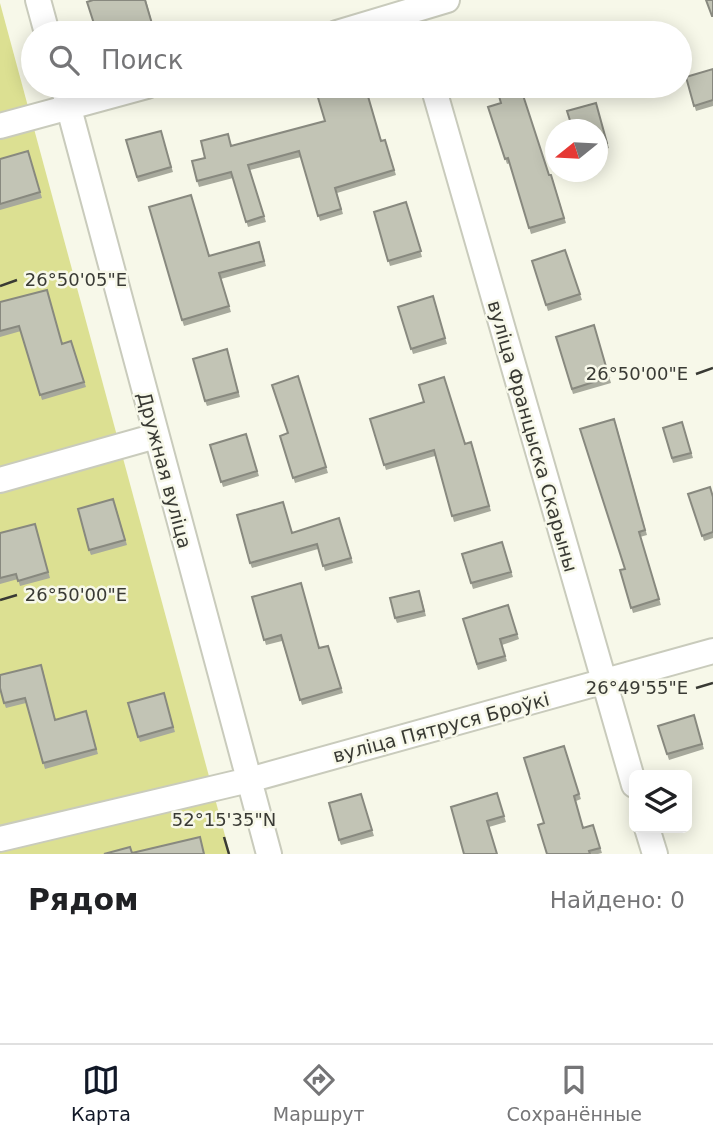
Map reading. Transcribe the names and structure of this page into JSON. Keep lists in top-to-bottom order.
{
  "streets": {
    "street": ["вуліца Францыска Скарыны", "Дружная вуліца", "вуліца Пятруся Броўкі"]
  },
  "crossings": [
    ["вуліца Францыска Скарыны", "вуліца Пятруся Броўкі"],
    ["Дружная вуліца", "вуліца Пятруся Броўкі"]
  ],
  "north": "left",
  "page": {
    "search": "Поиск",
    "heading": ["Рядом", "Найдено: 0"],
    "nav": ["Карта", "Маршрут", "Сохранённые"]
  },
  "coordinates": [
    "26°50'05\"E",
    "26°50'00\"E",
    "26°49'55\"E",
    "52°15'35\"N"
  ]
}
